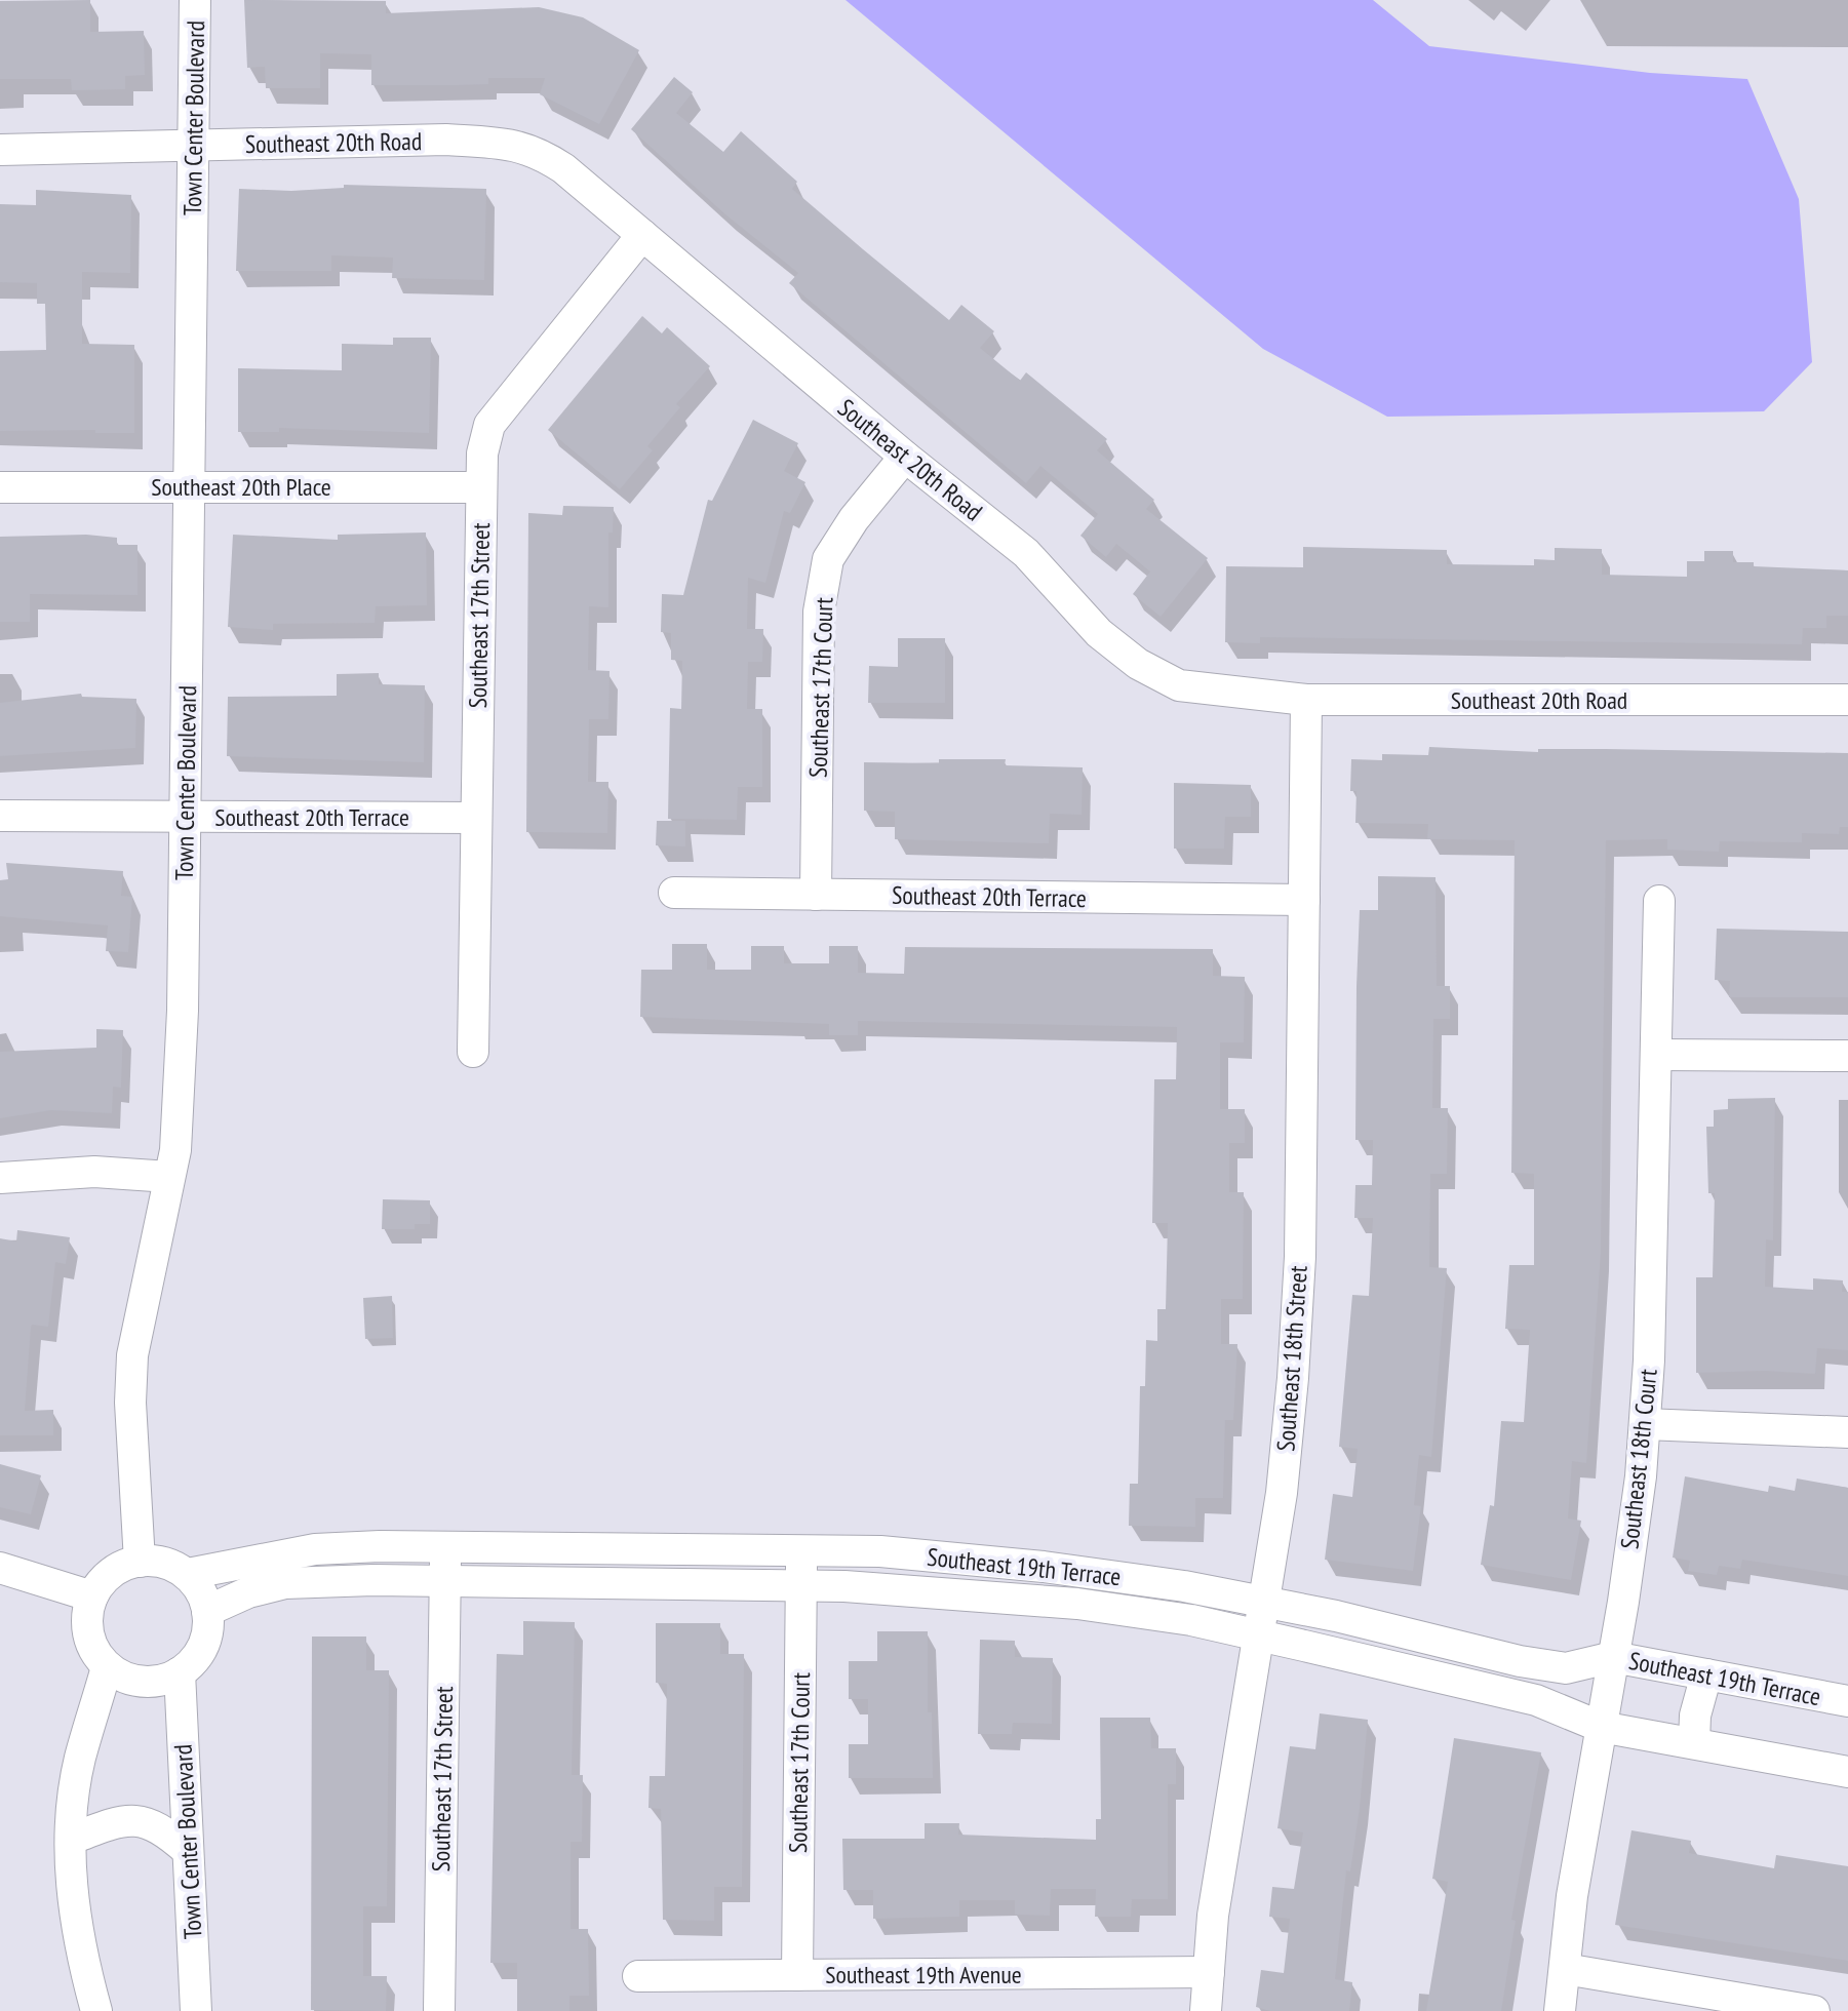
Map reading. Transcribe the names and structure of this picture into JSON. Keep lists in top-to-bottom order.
{
  "streets": {
    "street": [
      "Town Center Boulevard",
      "Southeast 20th Road",
      "Southeast 20th Place",
      "Southeast 17th Street",
      "Southeast 17th Court",
      "Southeast 20th Terrace",
      "Southeast 18th Street",
      "Southeast 18th Court",
      "Southeast 19th Terrace",
      "Southeast 19th Avenue"
    ]
  },
  "crossings": [
    ["Town Center Boulevard", "Southeast 20th Road"],
    ["Town Center Boulevard", "Southeast 20th Place"],
    ["Town Center Boulevard", "Southeast 20th Terrace"],
    ["Town Center Boulevard", "Southeast 19th Terrace"],
    ["Southeast 20th Road", "Southeast 17th Street"],
    ["Southeast 20th Road", "Southeast 17th Court"],
    ["Southeast 20th Road", "Southeast 18th Street"],
    ["Southeast 20th Place", "Southeast 17th Street"],
    ["Southeast 17th Street", "Southeast 20th Terrace"],
    ["Southeast 17th Street", "Southeast 19th Terrace"],
    ["Southeast 17th Court", "Southeast 20th Terrace"],
    ["Southeast 17th Court", "Southeast 19th Terrace"],
    ["Southeast 17th Court", "Southeast 19th Avenue"],
    ["Southeast 20th Terrace", "Southeast 18th Street"],
    ["Southeast 18th Street", "Southeast 19th Terrace"],
    ["Southeast 18th Street", "Southeast 19th Avenue"],
    ["Southeast 18th Court", "Southeast 19th Terrace"]
  ]
}
